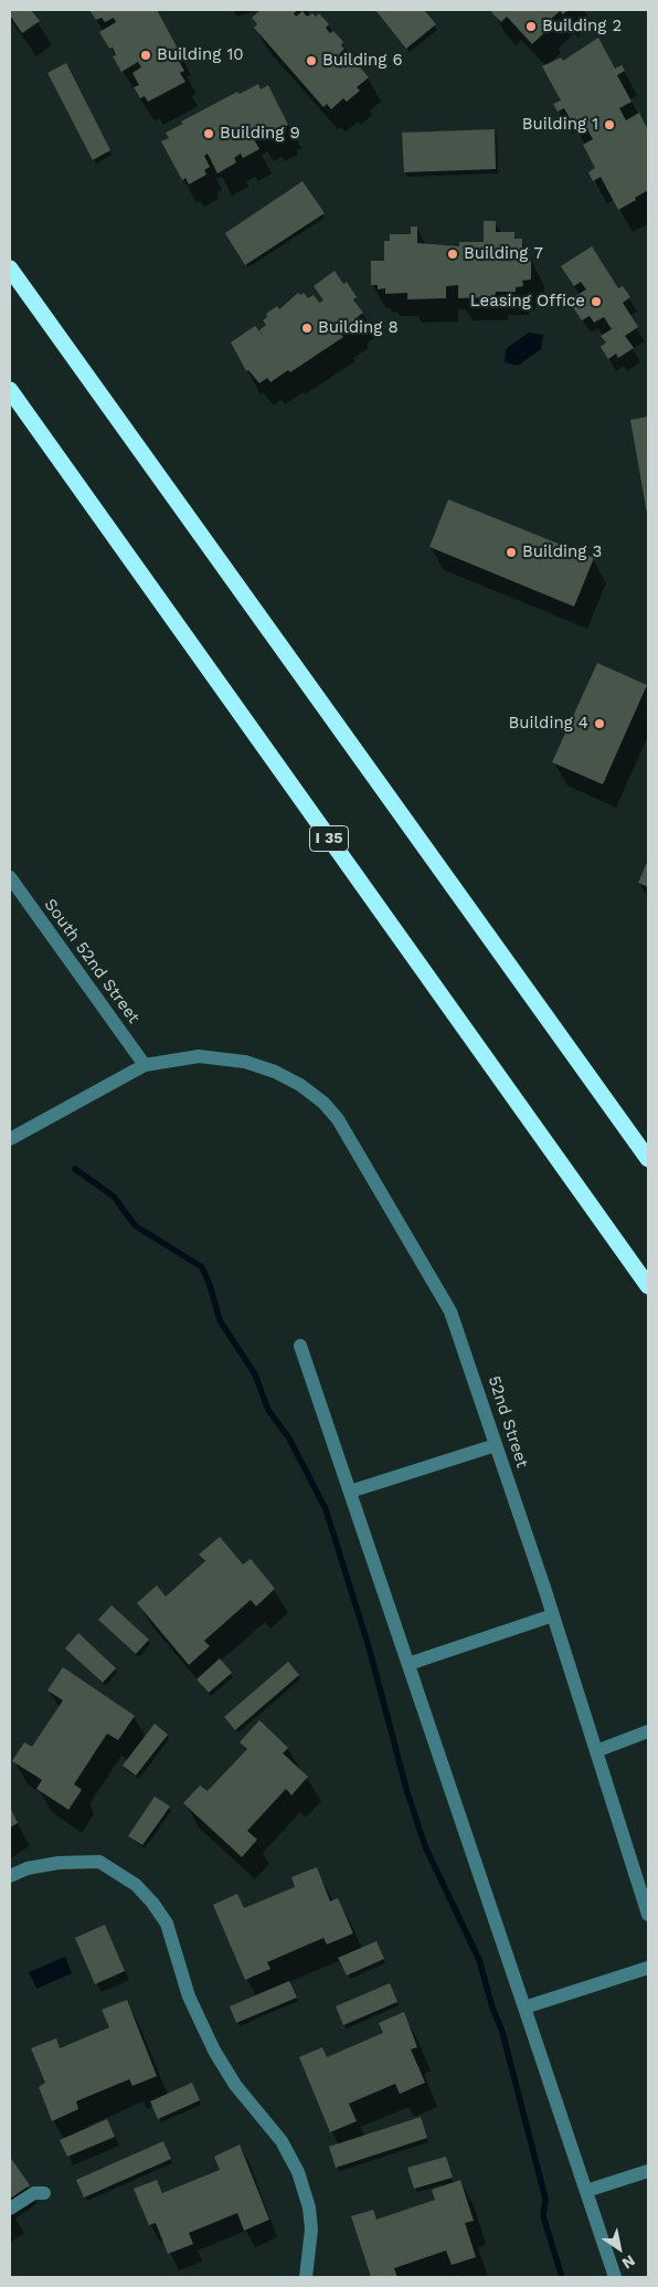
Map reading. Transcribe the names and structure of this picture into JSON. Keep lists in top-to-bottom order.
{
  "streets": {
    "highway": ["I 35"],
    "street": ["South 52nd Street", "52nd Street"]
  },
  "crossings": [
    ["South 52nd Street", "52nd Street"]
  ],
  "places": [
    "Building 2",
    "Building 10",
    "Building 6",
    "Building 1",
    "Building 9",
    "Building 7",
    "Leasing Office",
    "Building 8",
    "Building 3",
    "Building 4"
  ],
  "north": "bottom right"
}
